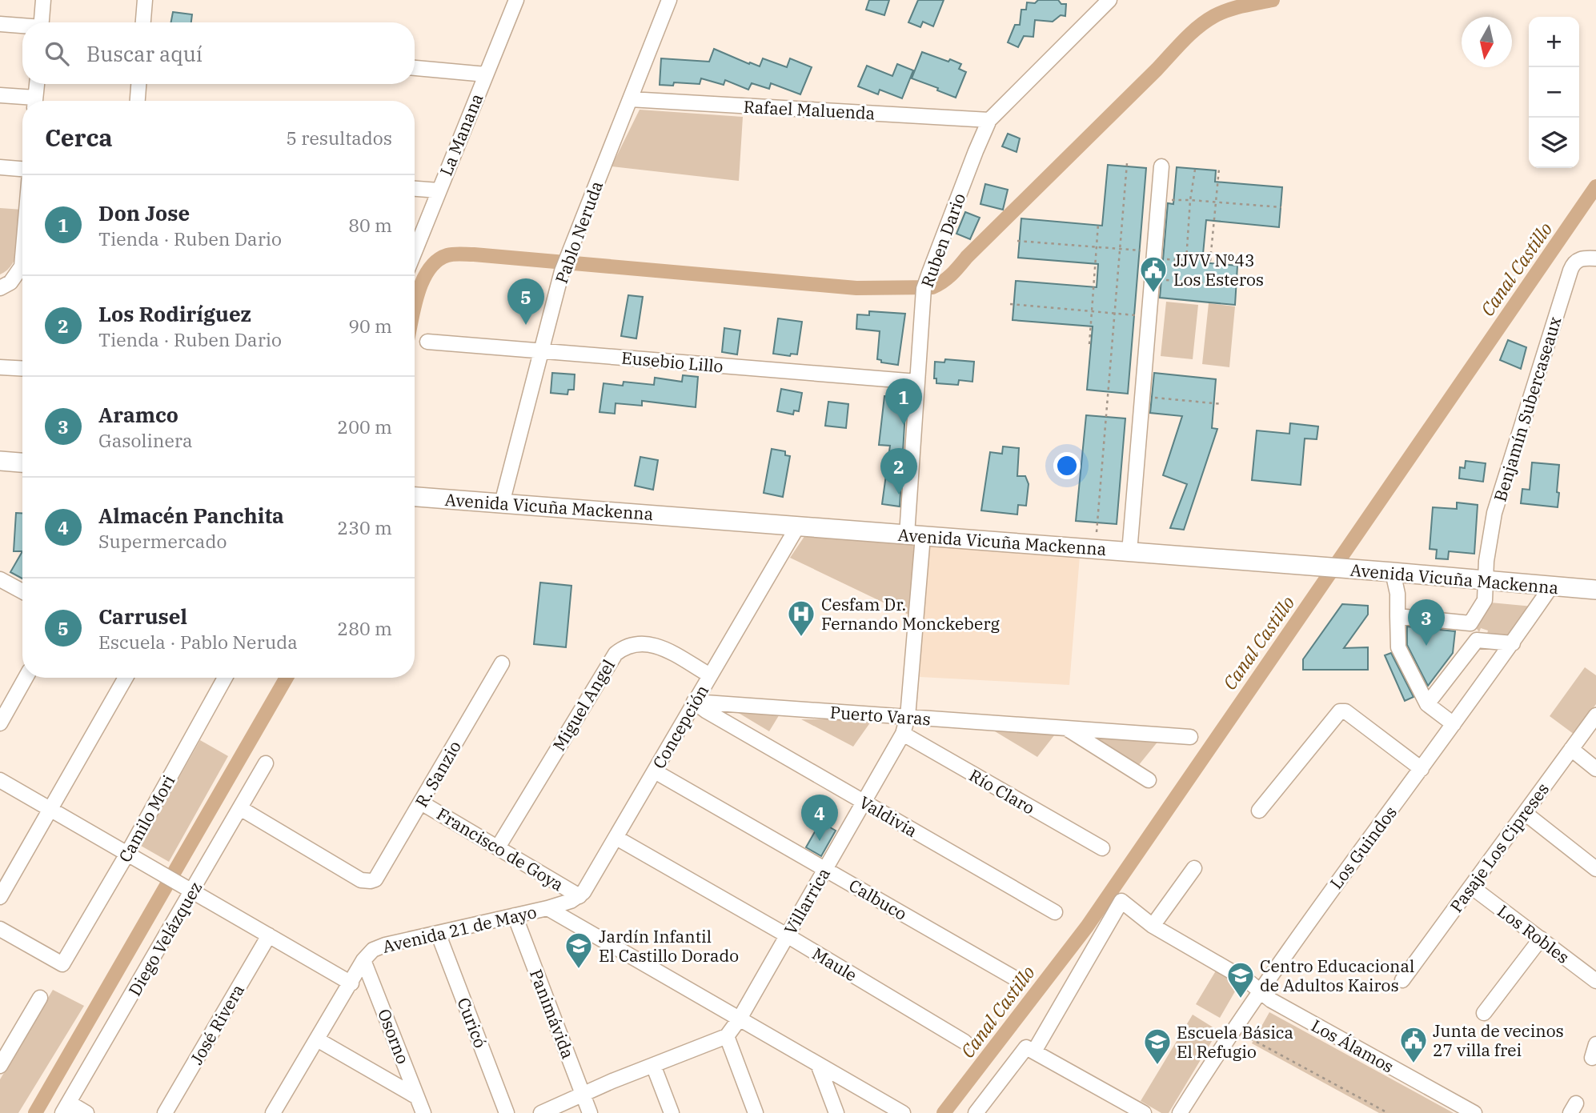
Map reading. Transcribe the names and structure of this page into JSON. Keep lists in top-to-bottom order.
{
  "streets": {
    "main road": ["Avenida Vicuña Mackenna"],
    "street": [
      "Rafael Maluenda",
      "La Manana",
      "Pablo Neruda",
      "Ruben Dario",
      "Eusebio Lillo",
      "Benjamín Subercaseaux",
      "Miguel Angel",
      "Puerto Varas",
      "Concepción",
      "R. Sanzio",
      "Río Claro",
      "Valdivia",
      "Camilo Mori",
      "Los Guindos",
      "Pasaje Los Cipreses",
      "Francisco de Goya",
      "Calbuco",
      "Villarrica",
      "Avenida 21 de Mayo",
      "Los Robles",
      "Diego Velázquez",
      "Maule",
      "Panimávida",
      "Curicó",
      "José Rivera",
      "Osorno",
      "Los Álamos"
    ]
  },
  "crossings": [
    ["Rafael Maluenda", "Pablo Neruda"],
    ["Rafael Maluenda", "Ruben Dario"],
    ["Pablo Neruda", "Eusebio Lillo"],
    ["Pablo Neruda", "Avenida Vicuña Mackenna"],
    ["Ruben Dario", "Eusebio Lillo"],
    ["Ruben Dario", "Avenida Vicuña Mackenna"],
    ["Ruben Dario", "Villarrica"],
    ["Benjamín Subercaseaux", "Avenida Vicuña Mackenna"],
    ["Avenida Vicuña Mackenna", "Concepción"],
    ["Avenida Vicuña Mackenna", "Los Guindos"],
    ["Avenida Vicuña Mackenna", "Villarrica"],
    ["Miguel Angel", "Concepción"],
    ["Miguel Angel", "Francisco de Goya"],
    ["Puerto Varas", "Concepción"],
    ["Puerto Varas", "Valdivia"],
    ["Puerto Varas", "Villarrica"],
    ["Concepción", "Valdivia"],
    ["Concepción", "Francisco de Goya"],
    ["Concepción", "Calbuco"],
    ["Concepción", "Maule"],
    ["R. Sanzio", "Francisco de Goya"],
    ["R. Sanzio", "Diego Velázquez"],
    ["Río Claro", "Villarrica"],
    ["Valdivia", "Villarrica"],
    ["Los Guindos", "Los Álamos"],
    ["Pasaje Los Cipreses", "Los Robles"],
    ["Calbuco", "Villarrica"],
    ["Villarrica", "Avenida 21 de Mayo"],
    ["Villarrica", "Maule"],
    ["Avenida 21 de Mayo", "Panimávida"],
    ["Avenida 21 de Mayo", "Curicó"],
    ["Avenida 21 de Mayo", "Osorno"]
  ],
  "water": ["Canal Castillo"],
  "places": {
    "public building": ["JJVV Nº43 Los Esteros", "Junta de vecinos 27 villa frei"],
    "hospital": ["Cesfam Dr. Fernando Monckeberg"],
    "school or university": ["Jardín Infantil El Castillo Dorado", "Centro Educacional de Adultos Kairos", "Escuela Básica El Refugio"]
  },
  "north": "bottom",
  "page": {
    "map_buttons": ["+", "−"],
    "search": "Buscar aquí",
    "heading": ["Cerca", "5 resultados"],
    "list": [
      {
        "mark": "1",
        "name": "Don Jose",
        "note": "Tienda · Ruben Dario",
        "value": "80 m"
      },
      {
        "mark": "2",
        "name": "Los Rodiríguez",
        "note": "Tienda · Ruben Dario",
        "value": "90 m"
      },
      {
        "mark": "3",
        "name": "Aramco",
        "note": "Gasolinera",
        "value": "200 m"
      },
      {
        "mark": "4",
        "name": "Almacén Panchita",
        "note": "Supermercado",
        "value": "230 m"
      },
      {
        "mark": "5",
        "name": "Carrusel",
        "note": "Escuela · Pablo Neruda",
        "value": "280 m"
      }
    ],
    "pins": [
      "5",
      "1",
      "2",
      "3",
      "4"
    ]
  }
}
